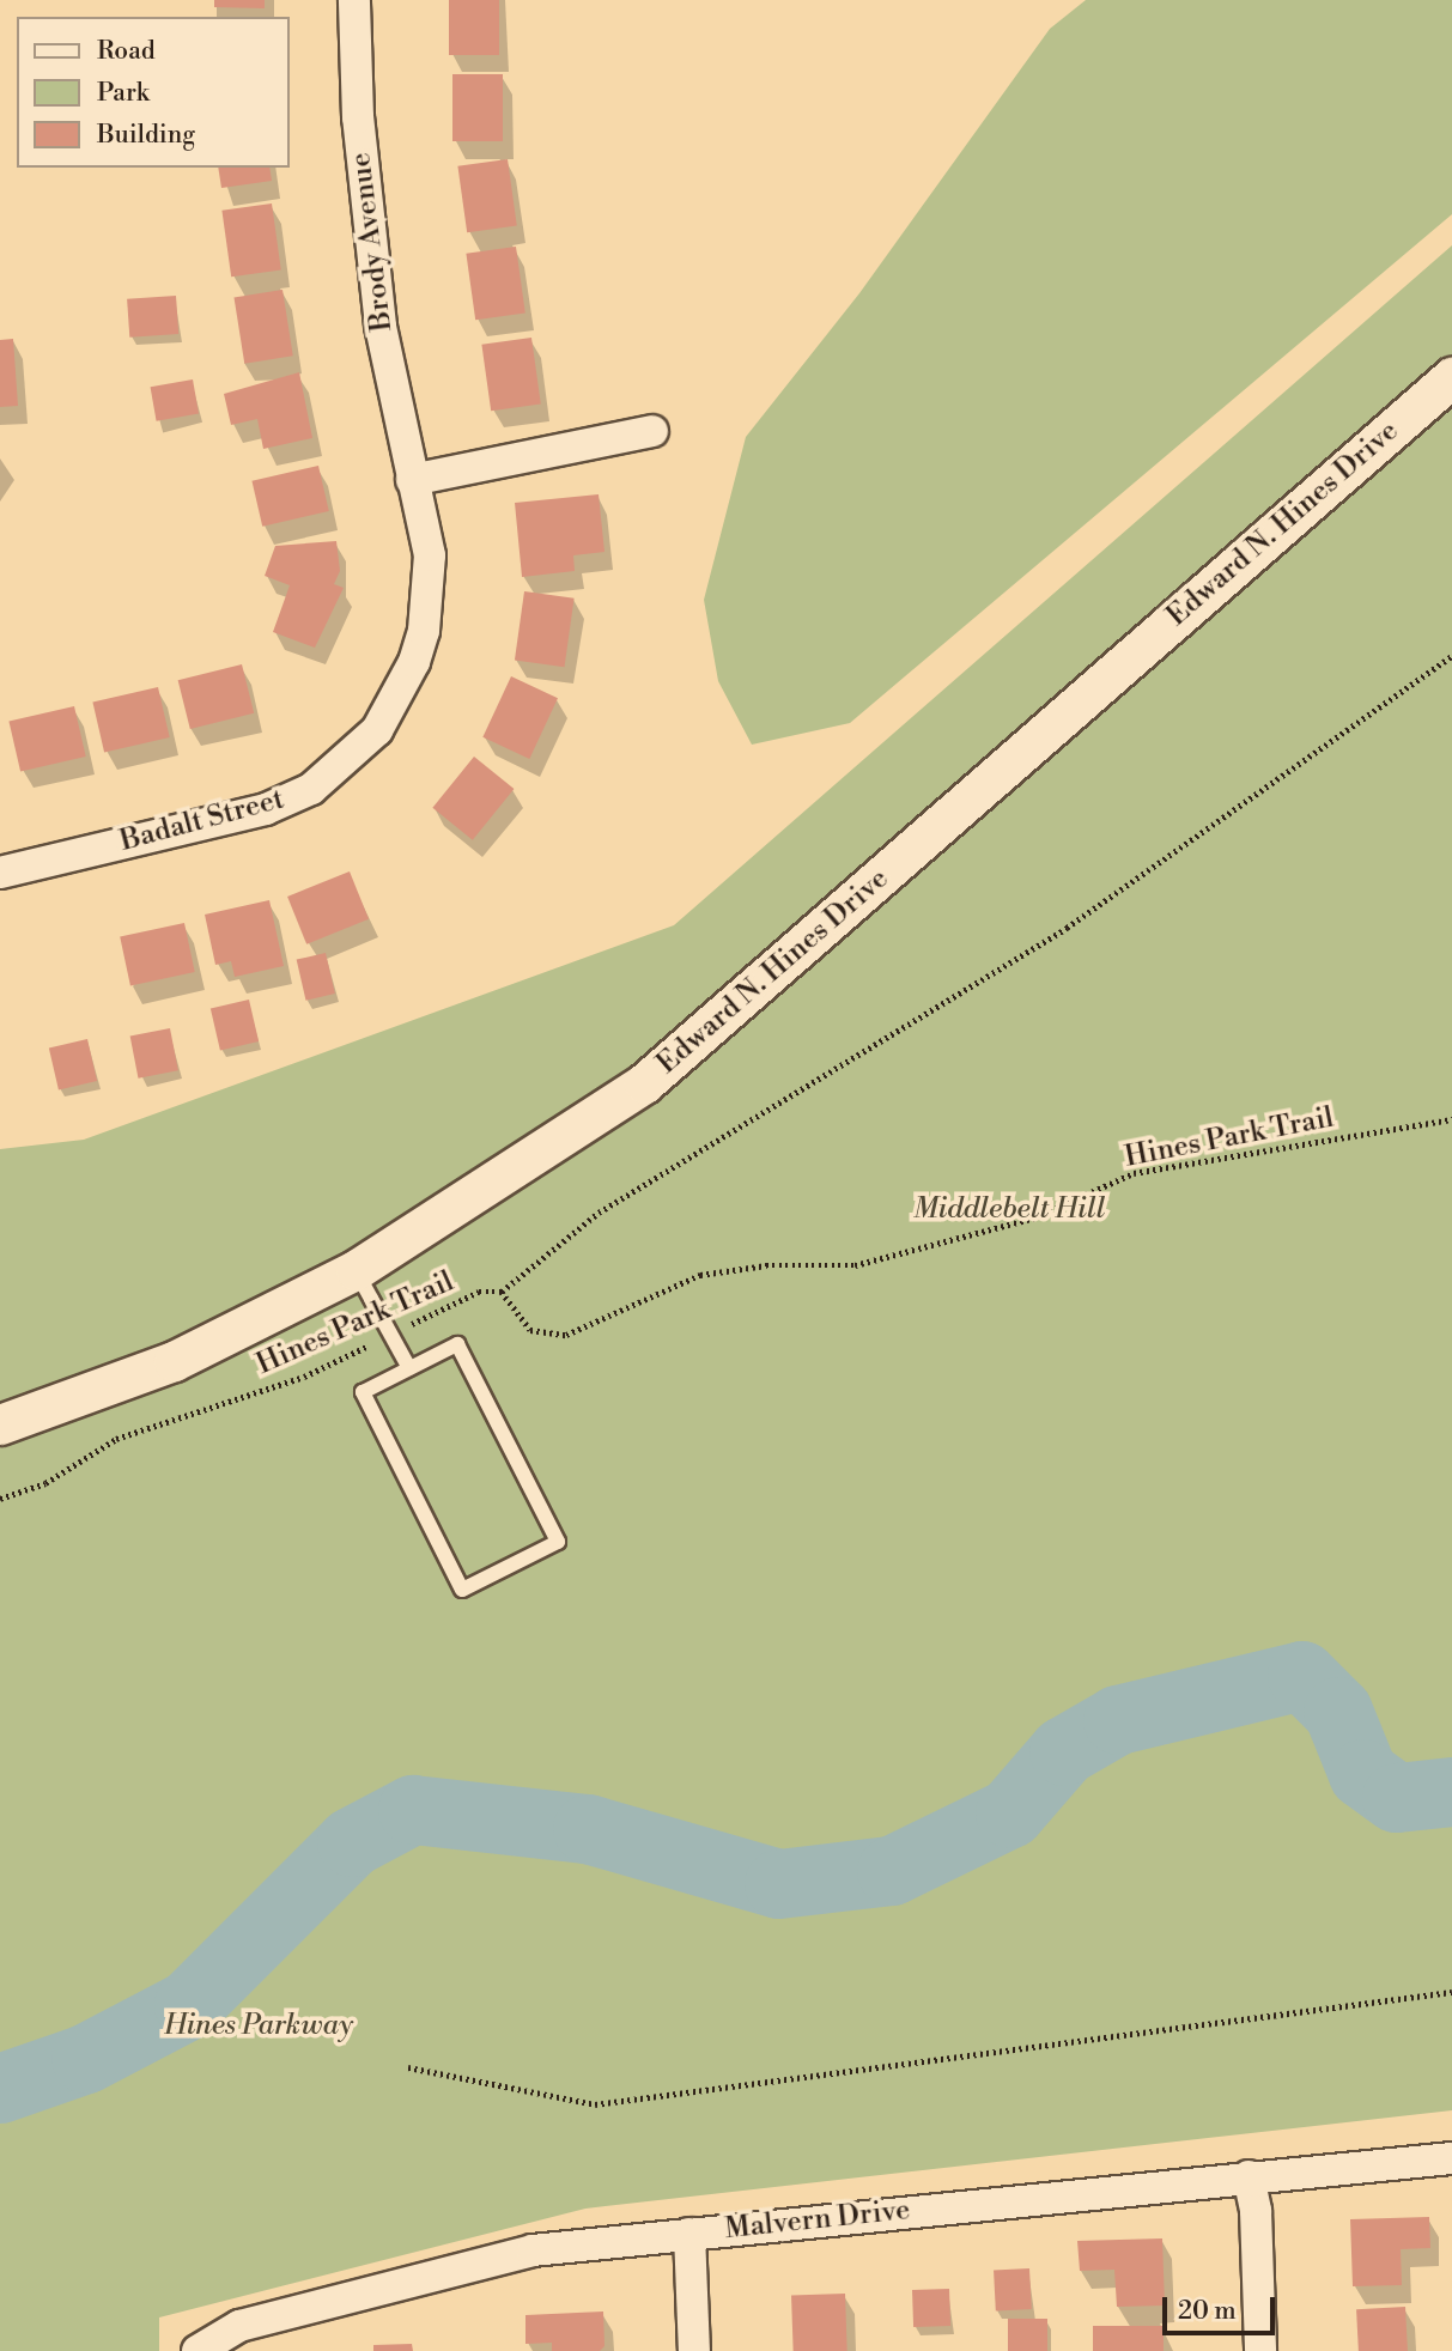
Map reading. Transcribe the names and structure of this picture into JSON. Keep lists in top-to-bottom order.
{
  "streets": {
    "street": [
      "Brody Avenue",
      "Edward N. Hines Drive",
      "Badalt Street",
      "Malvern Drive"
    ],
    "path": ["Hines Park Trail"]
  },
  "crossings": [
    ["Brody Avenue", "Badalt Street"]
  ],
  "parks": ["Middlebelt Hill", "Hines Parkway"],
  "legend": ["Road", "Park", "Building"],
  "scale_bar": "20 m"
}
